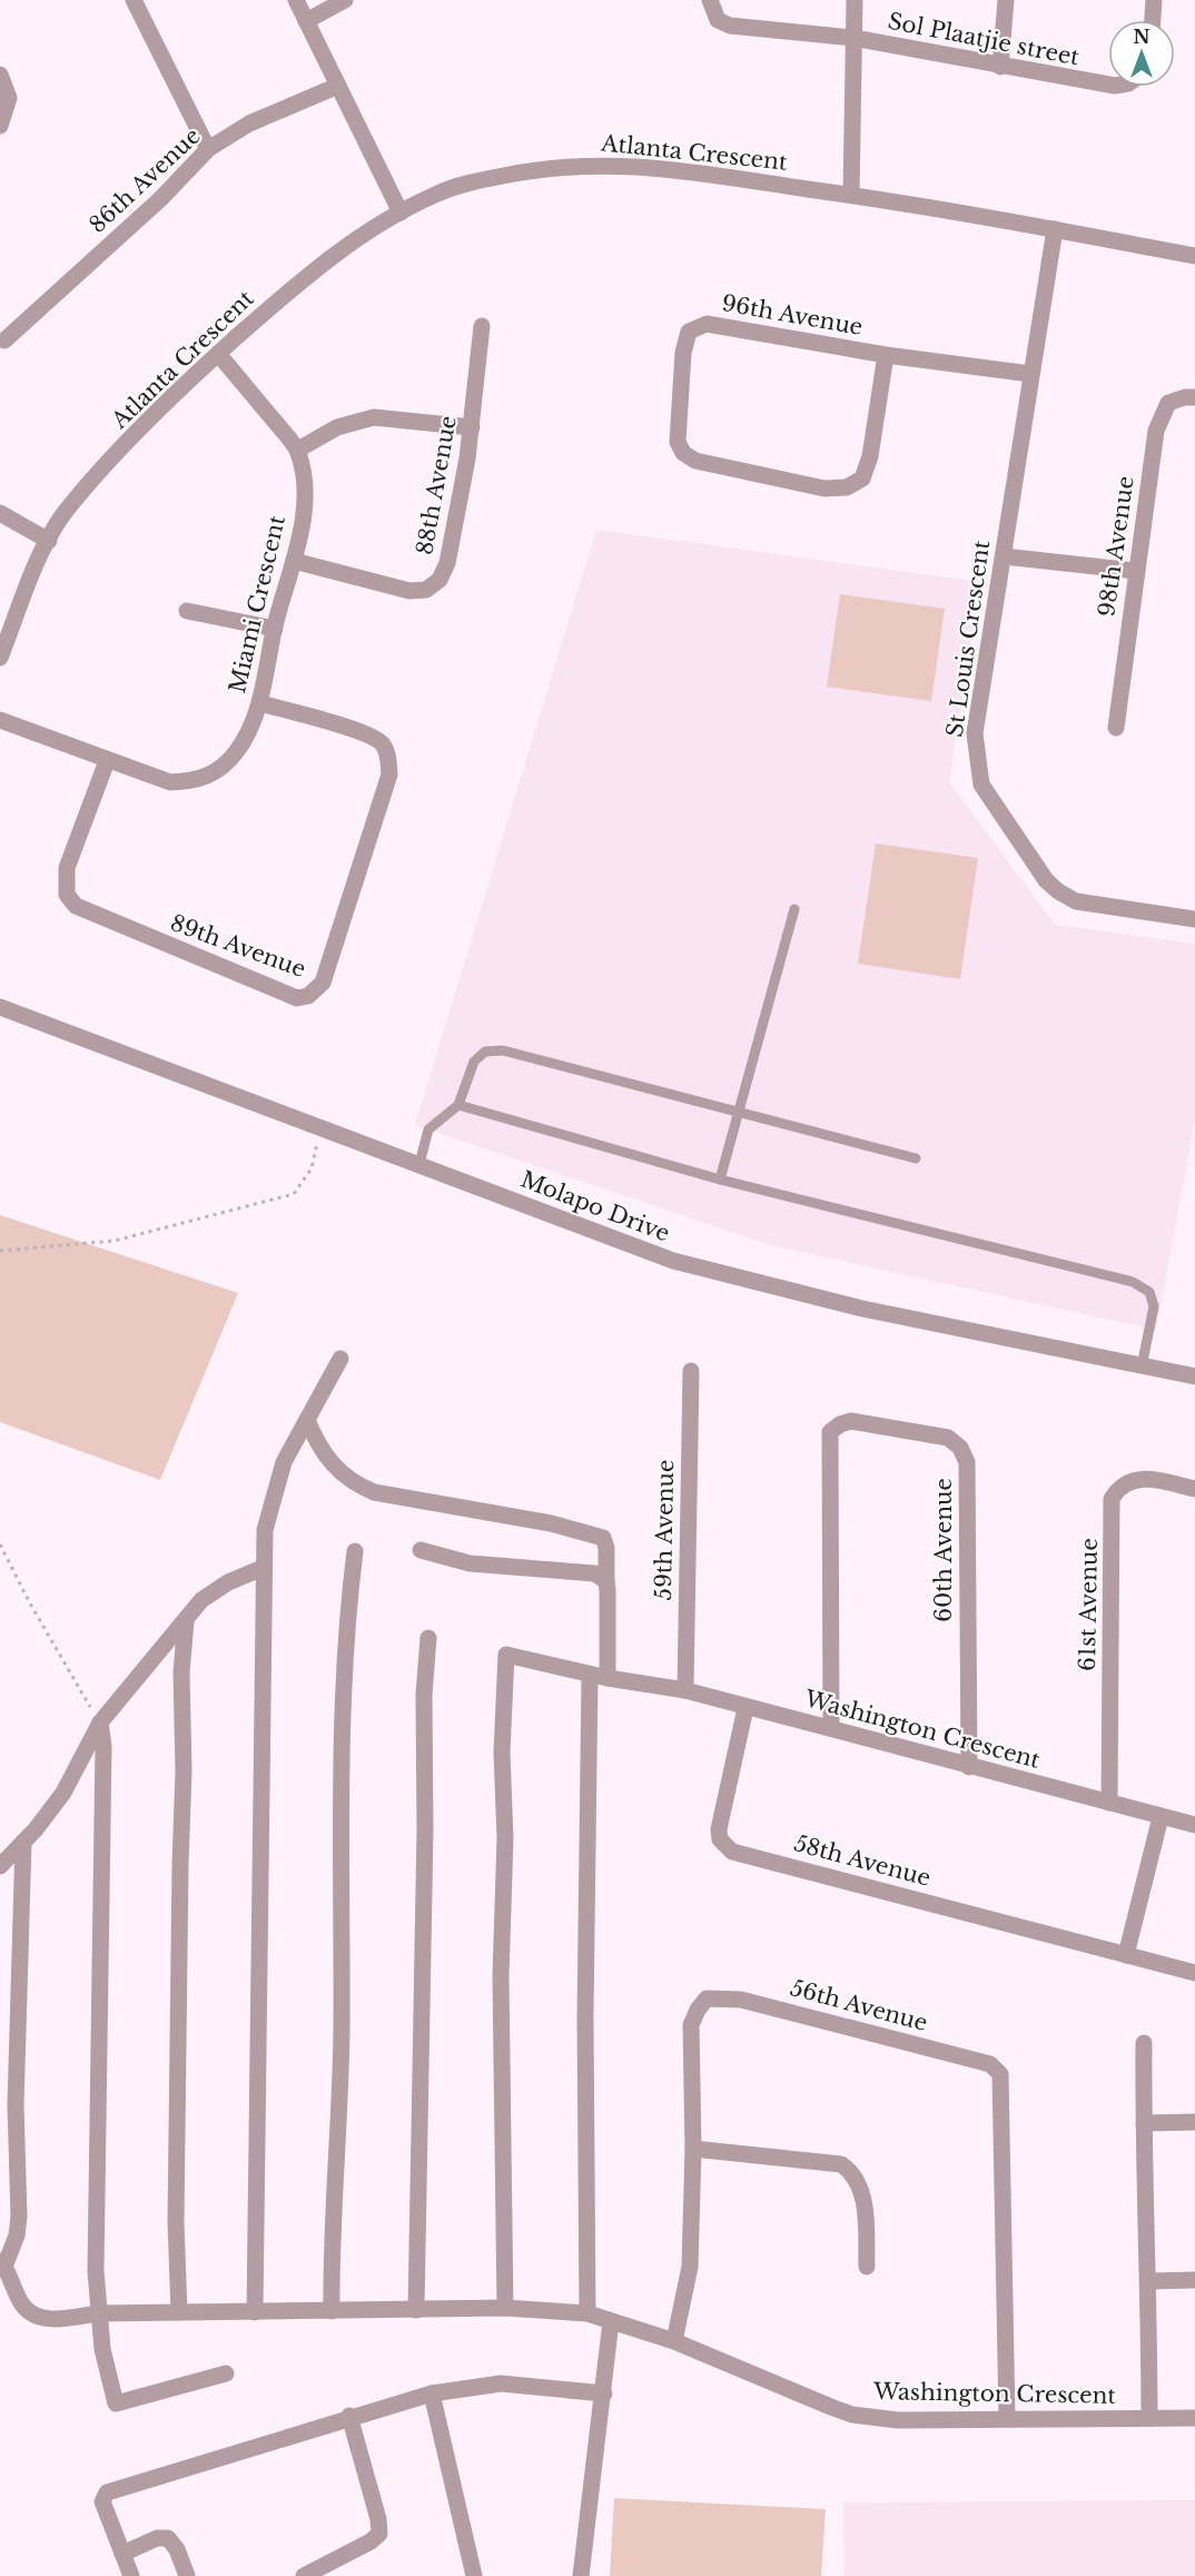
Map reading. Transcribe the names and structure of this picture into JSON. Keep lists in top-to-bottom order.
{
  "streets": {
    "street": [
      "Sol Plaatjie street",
      "Atlanta Crescent",
      "86th Avenue",
      "96th Avenue",
      "88th Avenue",
      "98th Avenue",
      "Miami Crescent",
      "St Louis Crescent",
      "89th Avenue",
      "Molapo Drive",
      "59th Avenue",
      "60th Avenue",
      "61st Avenue",
      "Washington Crescent",
      "58th Avenue",
      "56th Avenue"
    ]
  },
  "crossings": [
    ["Atlanta Crescent", "Miami Crescent"],
    ["Atlanta Crescent", "St Louis Crescent"],
    ["96th Avenue", "St Louis Crescent"],
    ["88th Avenue", "Miami Crescent"],
    ["Miami Crescent", "89th Avenue"],
    ["59th Avenue", "Washington Crescent"],
    ["60th Avenue", "Washington Crescent"],
    ["61st Avenue", "Washington Crescent"],
    ["Washington Crescent", "58th Avenue"],
    ["Washington Crescent", "56th Avenue"]
  ],
  "north": "top"
}
